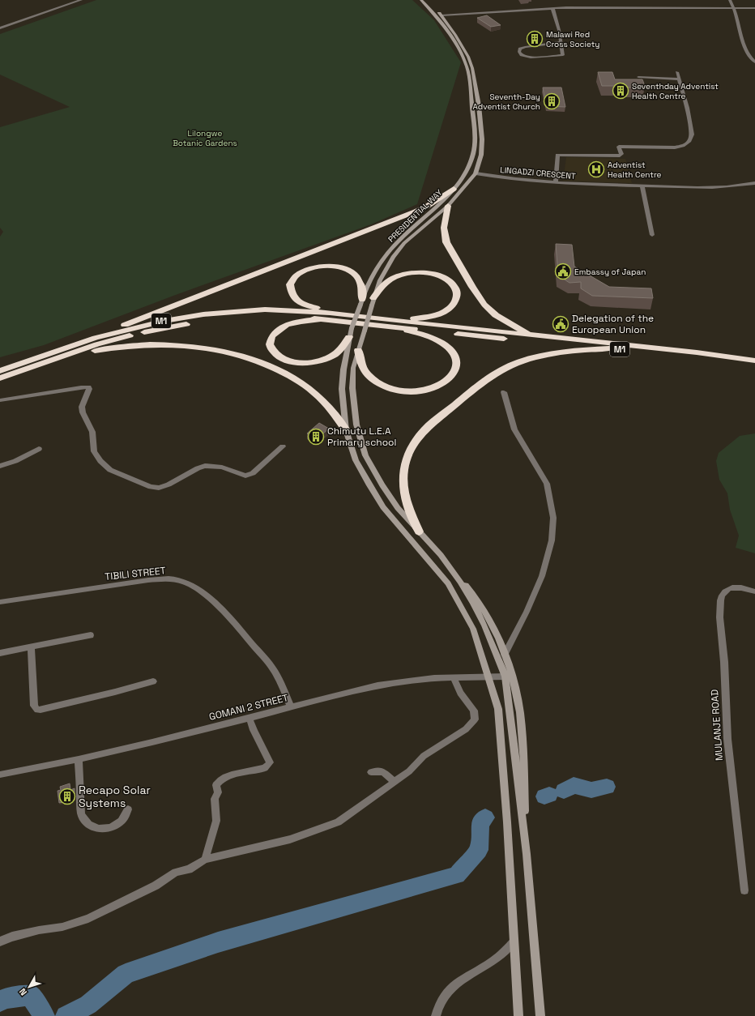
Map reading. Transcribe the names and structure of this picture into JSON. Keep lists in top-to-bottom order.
{
  "streets": {
    "highway": ["M1"],
    "main road": ["PRESIDENTIAL WAY"],
    "street": [
      "LINGADZI CRESCENT",
      "TIBILI STREET",
      "GOMANI 2 STREET",
      "MULANJE ROAD"
    ]
  },
  "crossings": [
    ["LINGADZI CRESCENT", "PRESIDENTIAL WAY"],
    ["PRESIDENTIAL WAY", "GOMANI 2 STREET"],
    ["TIBILI STREET", "GOMANI 2 STREET"]
  ],
  "parks": ["Lilongwe Botanic Gardens"],
  "places": {
    "building": [
      "Malawi Red Cross Society",
      "Seventhday Adventist Health Centre",
      "Seventh-Day Adventist Church",
      "Chimutu L.E.A Primary school",
      "Recapo Solar Systems"
    ],
    "hospital": ["Adventist Health Centre"],
    "public building": ["Embassy of Japan", "Delegation of the European Union"]
  },
  "north": "bottom left"
}
